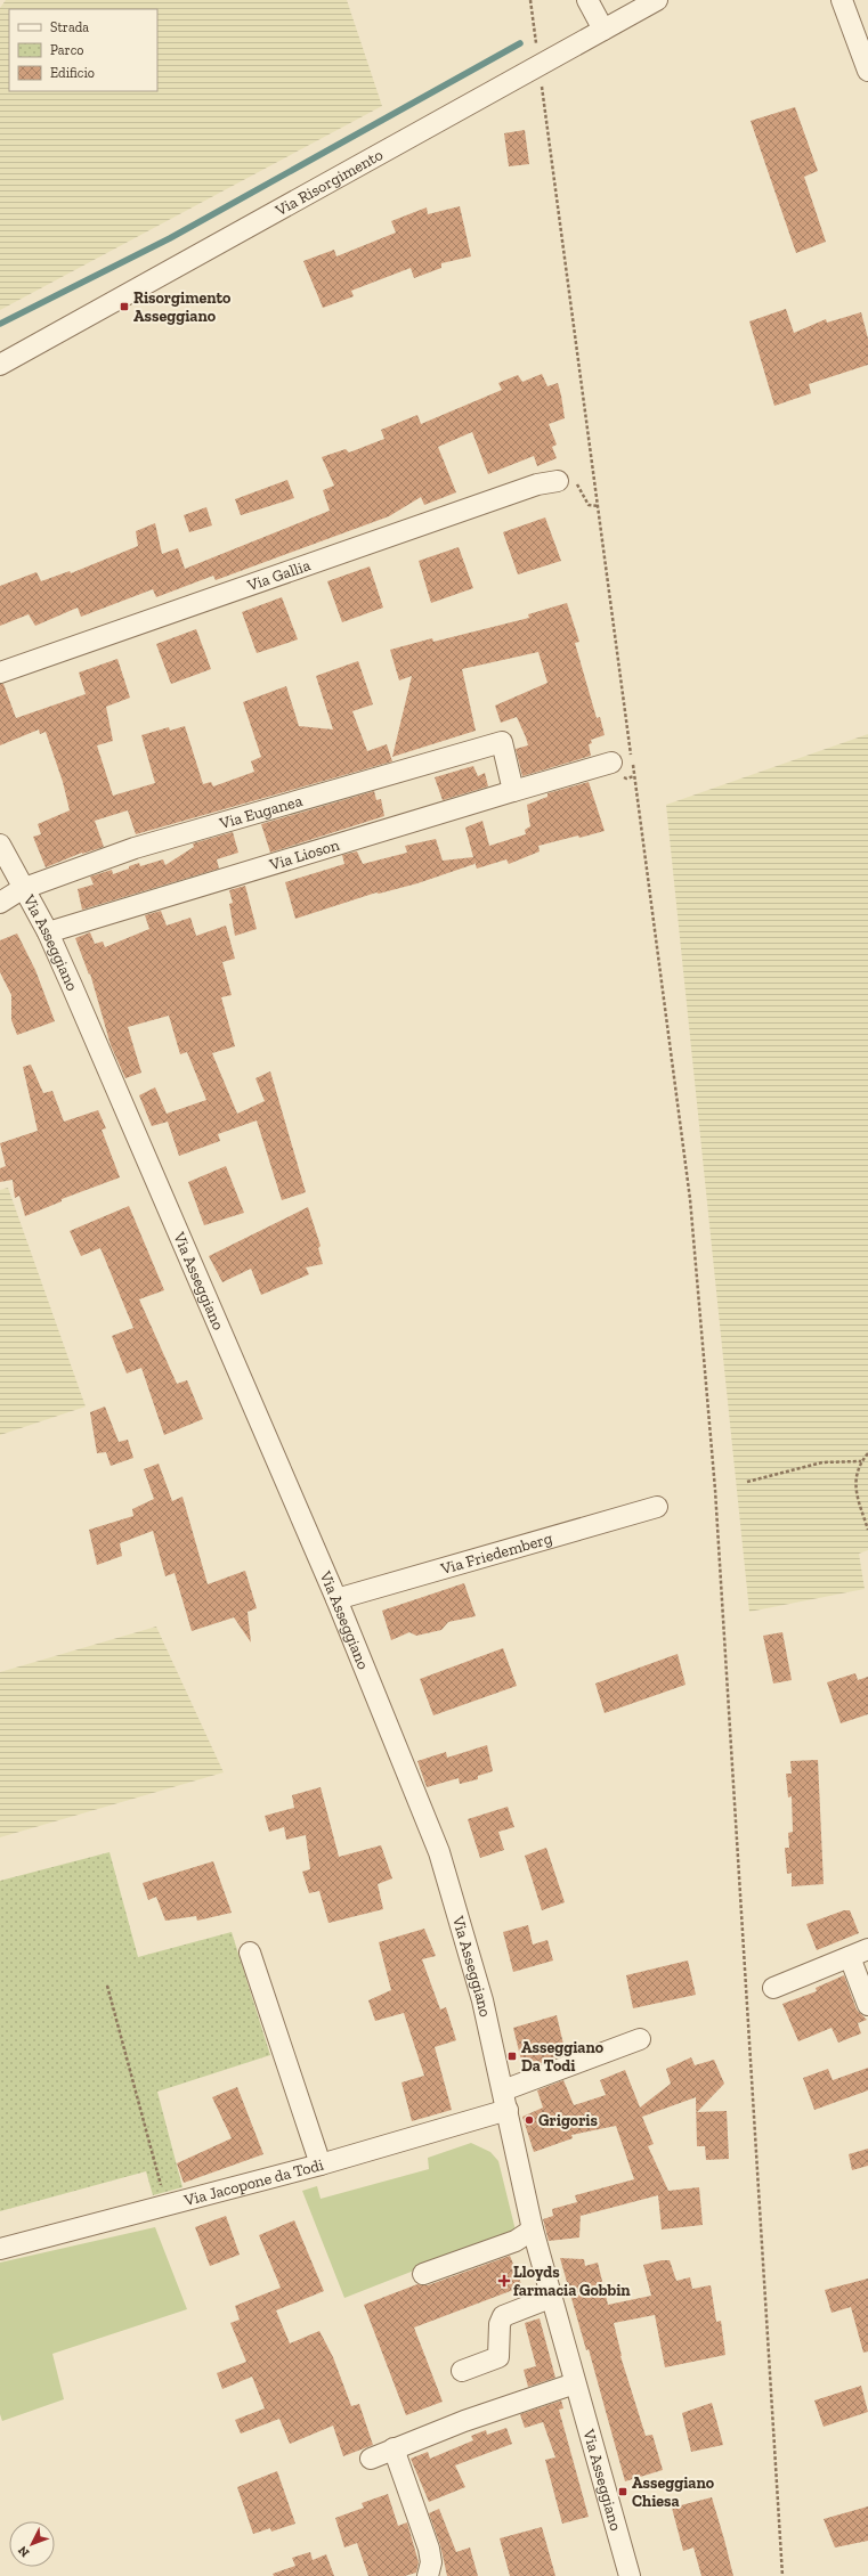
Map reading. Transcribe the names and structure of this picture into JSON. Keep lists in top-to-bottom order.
{
  "streets": {
    "street": [
      "Via Risorgimento",
      "Via Gallia",
      "Via Euganea",
      "Via Lioson",
      "Via Asseggiano",
      "Via Friedemberg",
      "Via Jacopone da Todi"
    ]
  },
  "crossings": [
    ["Via Euganea", "Via Lioson"],
    ["Via Euganea", "Via Asseggiano"],
    ["Via Lioson", "Via Asseggiano"],
    ["Via Asseggiano", "Via Friedemberg"],
    ["Via Asseggiano", "Via Jacopone da Todi"]
  ],
  "places": {
    "transit": ["Risorgimento Asseggiano", "Asseggiano Da Todi", "Asseggiano Chiesa"],
    "other": ["Grigoris"],
    "health": ["Lloyds farmacia Gobbin"]
  },
  "legend": ["Strada", "Parco", "Edificio"],
  "north": "bottom left"
}
